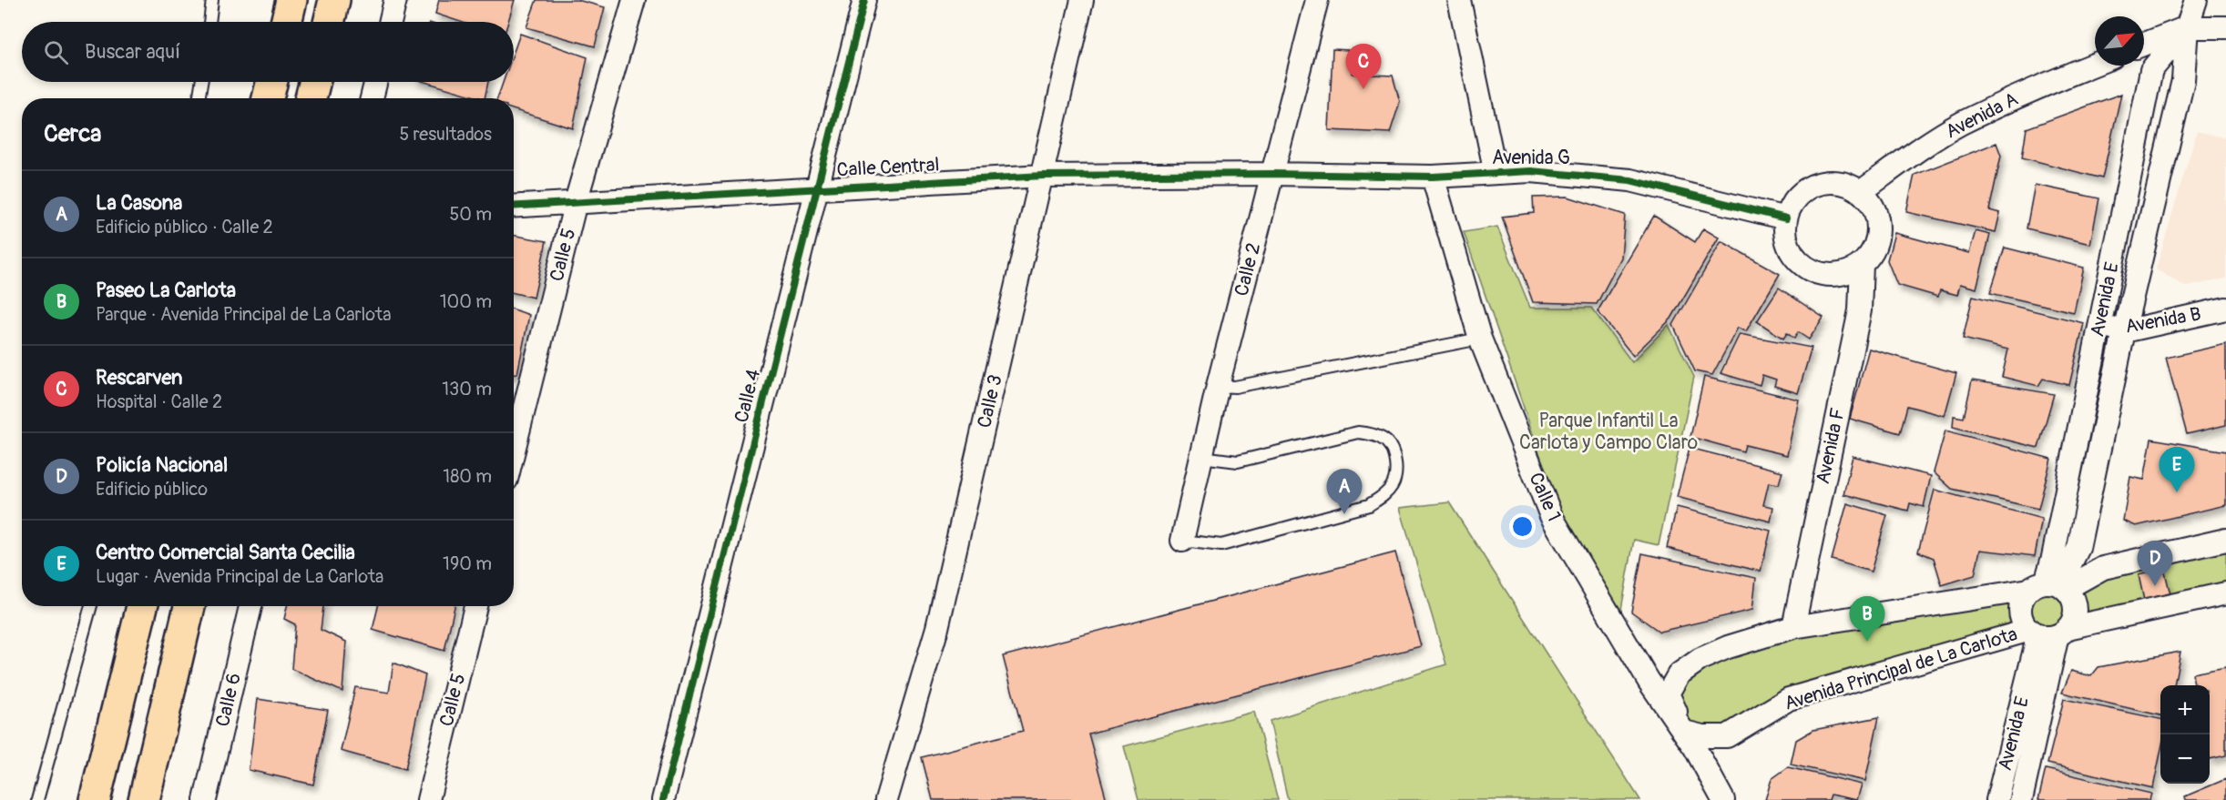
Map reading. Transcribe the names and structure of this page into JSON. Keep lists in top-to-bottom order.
{
  "streets": {
    "street": [
      "Avenida A",
      "Avenida G",
      "Calle Central",
      "Calle 5",
      "Calle 2",
      "Avenida E",
      "Avenida B",
      "Calle 4",
      "Calle 3",
      "Avenida F",
      "Calle 1",
      "Avenida Principal de La Carlota",
      "Calle 6"
    ]
  },
  "crossings": [
    ["Avenida A", "Avenida G"],
    ["Avenida A", "Avenida F"],
    ["Avenida G", "Calle Central"],
    ["Avenida G", "Calle 2"],
    ["Avenida G", "Avenida F"],
    ["Avenida G", "Calle 1"],
    ["Calle Central", "Calle 5"],
    ["Calle Central", "Calle 2"],
    ["Calle Central", "Calle 4"],
    ["Calle Central", "Calle 3"],
    ["Avenida E", "Avenida B"],
    ["Avenida E", "Avenida Principal de La Carlota"],
    ["Calle 1", "Avenida Principal de La Carlota"]
  ],
  "parks": ["Parque Infantil La Carlota y Campo Claro"],
  "north": "top right",
  "page": {
    "search": "Buscar aquí",
    "pins": [
      "C",
      "E",
      "A",
      "D",
      "B"
    ],
    "heading": ["Cerca", "5 resultados"],
    "list": [
      {
        "mark": "A",
        "name": "La Casona",
        "note": "Edificio público · Calle 2",
        "value": "50 m"
      },
      {
        "mark": "B",
        "name": "Paseo La Carlota",
        "note": "Parque · Avenida Principal de La Carlota",
        "value": "100 m"
      },
      {
        "mark": "C",
        "name": "Rescarven",
        "note": "Hospital · Calle 2",
        "value": "130 m"
      },
      {
        "mark": "D",
        "name": "Policía Nacional",
        "note": "Edificio público",
        "value": "180 m"
      },
      {
        "mark": "E",
        "name": "Centro Comercial Santa Cecilia",
        "note": "Lugar · Avenida Principal de La Carlota",
        "value": "190 m"
      }
    ],
    "map_buttons": ["+", "−"]
  }
}
